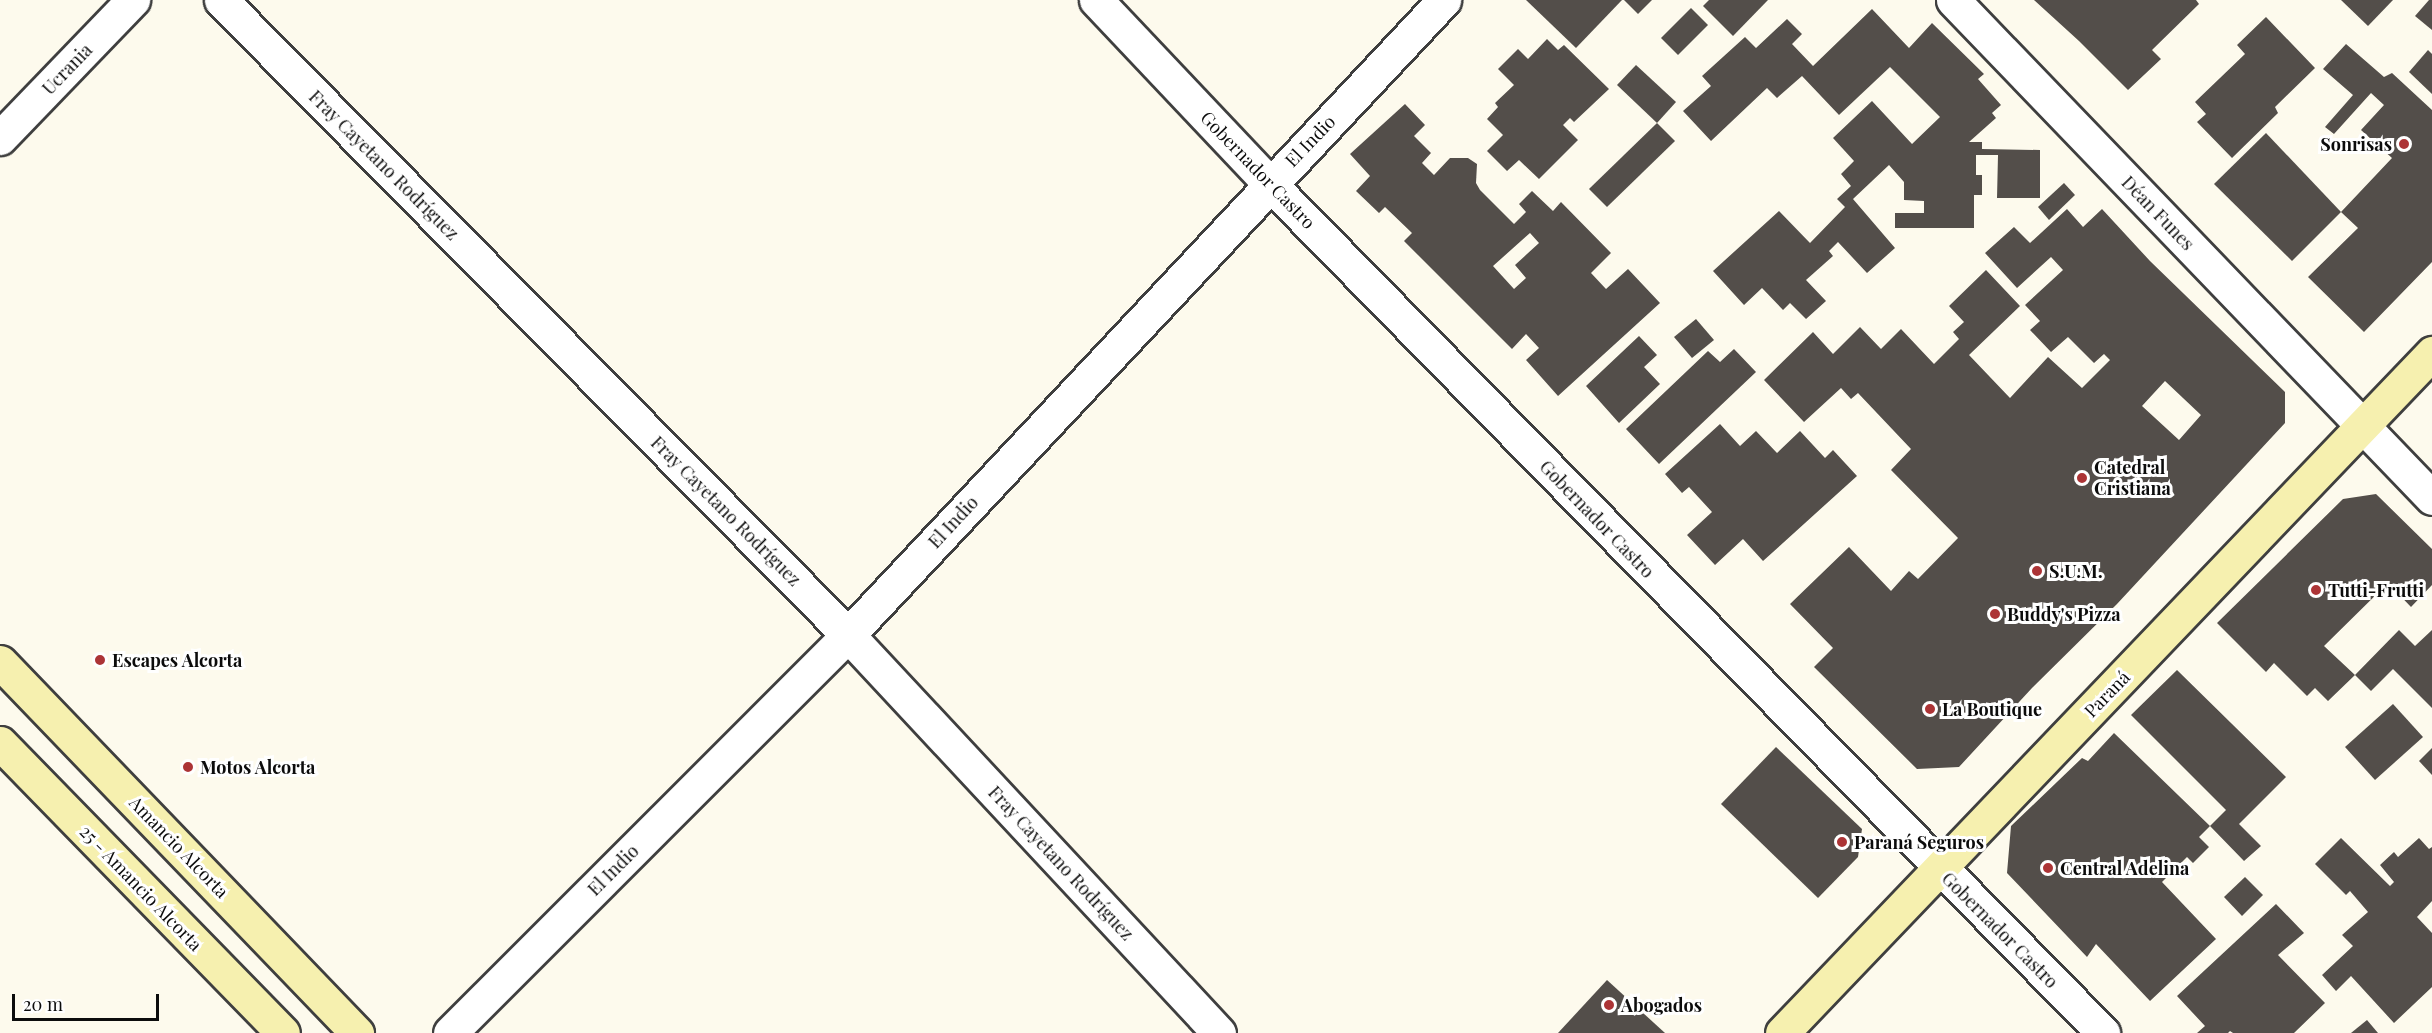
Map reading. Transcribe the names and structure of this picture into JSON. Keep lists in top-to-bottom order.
{
  "streets": {
    "street": [
      "Ucrania",
      "El Indio",
      "Fray Cayetano Rodríguez",
      "Gobernador Castro",
      "Déan Funes",
      "Paraná",
      "Amancio Alcorta",
      "25 - Amancio Alcorta"
    ]
  },
  "crossings": [
    ["El Indio", "Fray Cayetano Rodríguez"],
    ["El Indio", "Gobernador Castro"],
    ["Gobernador Castro", "Paraná"],
    ["Déan Funes", "Paraná"]
  ],
  "places": [
    "Sonrisas",
    "Catedral Cristiana",
    "S.U.M.",
    "Tutti-Frutti",
    "Buddy's Pizza",
    "Escapes Alcorta",
    "La Boutique",
    "Motos Alcorta",
    "Paraná Seguros",
    "Central Adelina",
    "Abogados"
  ],
  "scale_bar": "20 m"
}
